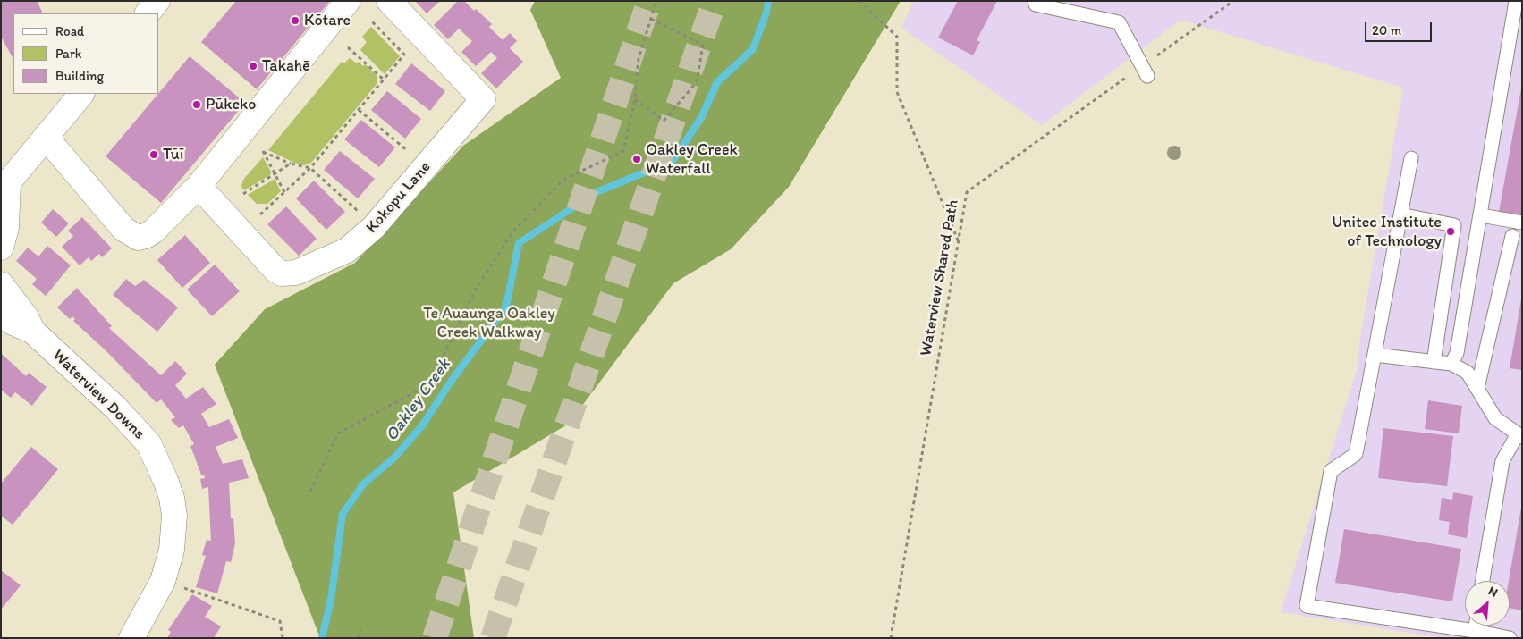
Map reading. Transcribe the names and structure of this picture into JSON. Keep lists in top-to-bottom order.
{
  "streets": {
    "street": ["Kokopu Lane", "Waterview Downs"],
    "path": ["Waterview Shared Path"]
  },
  "water": ["Oakley Creek"],
  "parks": ["Te Auaunga Oakley Creek Walkway"],
  "places": [
    "Kōtare",
    "Takahē",
    "Pūkeko",
    "Tūī",
    "Oakley Creek Waterfall",
    "Unitec Institute of Technology"
  ],
  "legend": ["Road", "Park", "Building"],
  "scale_bar": "20 m",
  "north": "top right"
}
